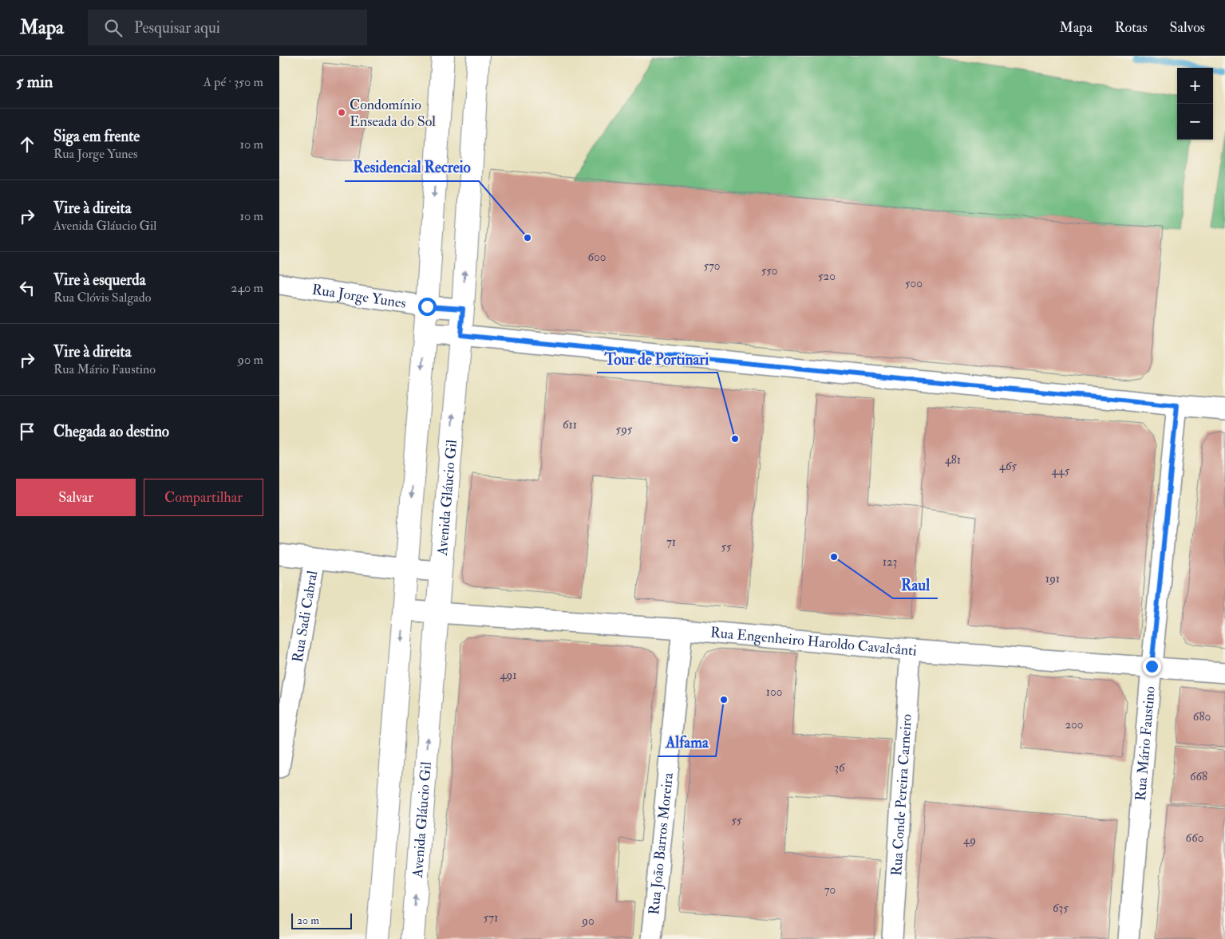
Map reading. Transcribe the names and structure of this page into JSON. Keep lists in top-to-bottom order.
{
  "streets": {
    "street": [
      "Rua Jorge Yunes",
      "Avenida Gláucio Gil",
      "Rua Sadi Cabral",
      "Rua Engenheiro Haroldo Cavalcânti",
      "Rua Mário Faustino",
      "Rua Conde Pereira Carneiro",
      "Rua João Barros Moreira"
    ]
  },
  "crossings": [
    ["Rua Jorge Yunes", "Avenida Gláucio Gil"],
    ["Avenida Gláucio Gil", "Rua Engenheiro Haroldo Cavalcânti"],
    ["Rua Engenheiro Haroldo Cavalcânti", "Rua Mário Faustino"],
    ["Rua Engenheiro Haroldo Cavalcânti", "Rua Conde Pereira Carneiro"],
    ["Rua Engenheiro Haroldo Cavalcânti", "Rua João Barros Moreira"]
  ],
  "places": [
    "Condomínio Enseada do Sol",
    "Residencial Recreio",
    "Tour de Portinari",
    "Raul",
    "Alfama"
  ],
  "house_numbers": [
    "600",
    "570",
    "550",
    "520",
    "500",
    "611",
    "595",
    "481",
    "465",
    "445",
    "71",
    "55",
    "123",
    "191",
    "491",
    "100",
    "680",
    "200",
    "36",
    "668",
    "55",
    "660",
    "49",
    "70",
    "635",
    "571",
    "90"
  ],
  "scale_bar": "20 m",
  "page": {
    "header": "Mapa",
    "search": "Pesquisar aqui",
    "nav": ["Mapa", "Rotas", "Salvos"],
    "heading": ["5 min", "A pé · 350 m"],
    "map_buttons": ["+", "−"],
    "list": [
      ["Siga em frente", "Rua Jorge Yunes", "10 m"],
      ["Vire à direita", "Avenida Gláucio Gil", "10 m"],
      ["Vire à esquerda", "Rua Clóvis Salgado", "240 m"],
      ["Vire à direita", "Rua Mário Faustino", "90 m"],
      "Chegada ao destino"
    ],
    "buttons": ["Salvar", "Compartilhar"],
    "scale": "20 m"
  }
}
